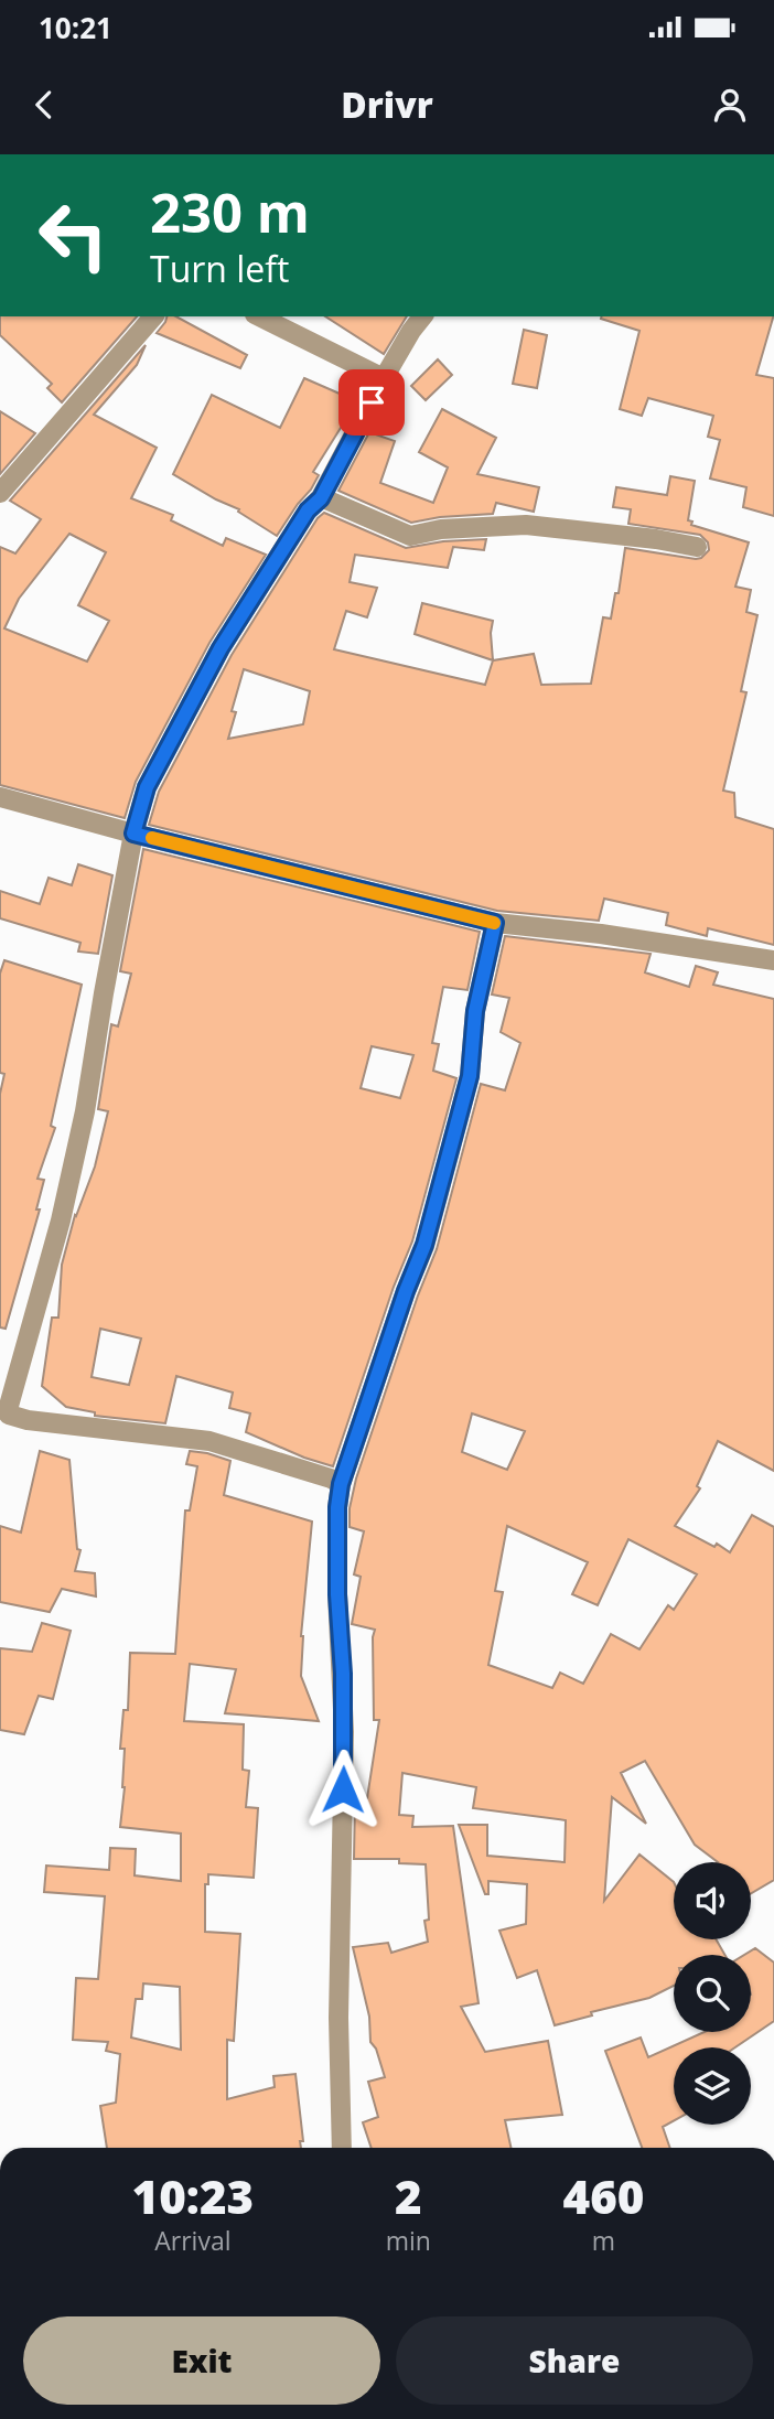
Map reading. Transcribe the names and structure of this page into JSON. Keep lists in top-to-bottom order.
{
  "page": {
    "status": "10:21",
    "header": "Drivr",
    "turn": ["230 m", "Turn left"],
    "eta": [
      "10:23",
      "Arrival",
      "2",
      "min",
      "460",
      "m"
    ],
    "buttons": ["Exit", "Share"]
  }
}
